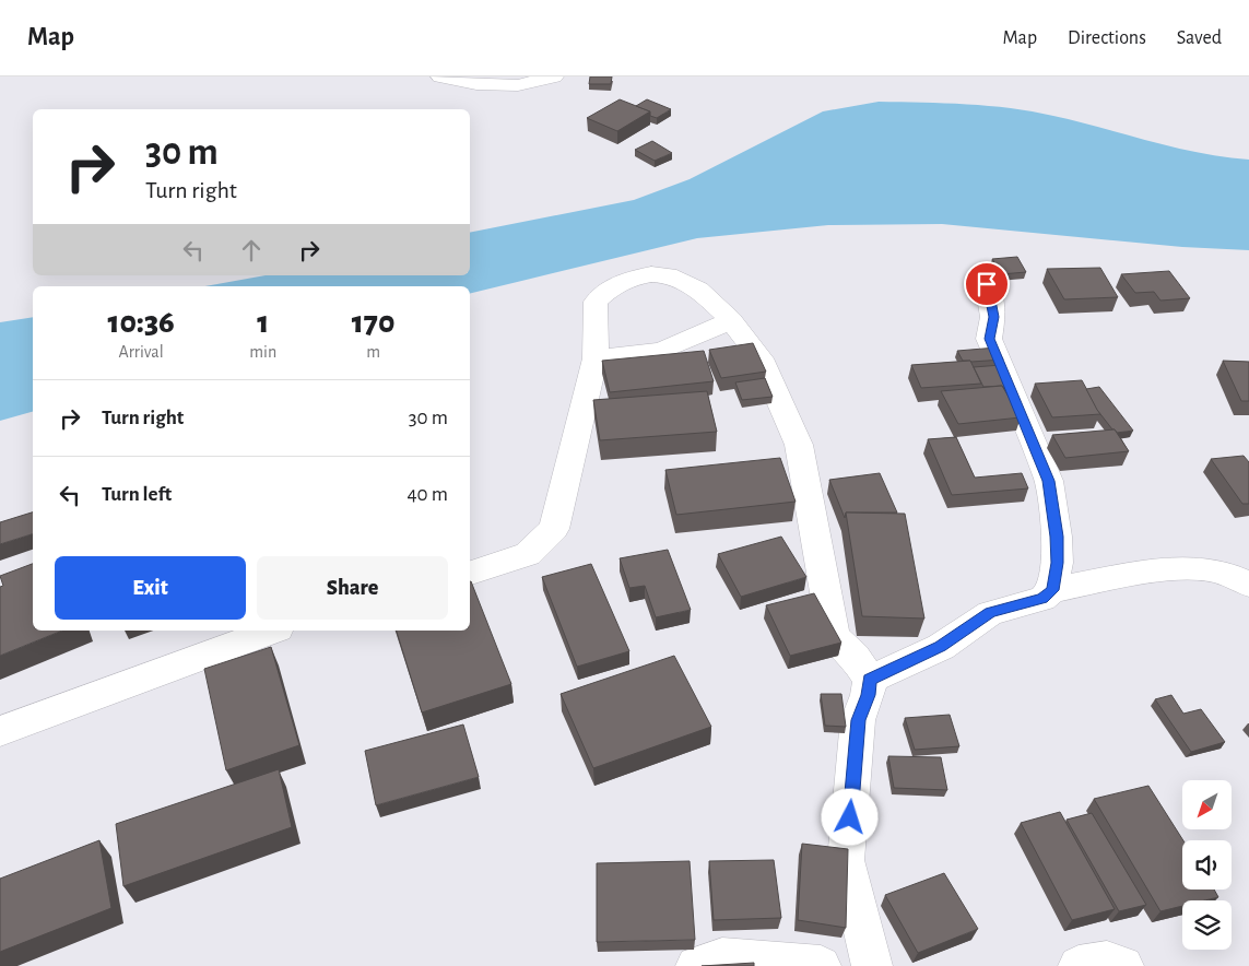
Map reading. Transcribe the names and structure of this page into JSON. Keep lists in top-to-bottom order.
{
  "north": "bottom left",
  "page": {
    "header": "Map",
    "nav": ["Map", "Directions", "Saved"],
    "turn": ["30 m", "Turn right"],
    "eta": [
      "10:36",
      "Arrival",
      "1",
      "min",
      "170",
      "m"
    ],
    "list": [
      {
        "name": "Turn right",
        "value": "30 m"
      },
      {
        "name": "Turn left",
        "value": "40 m"
      }
    ],
    "buttons": ["Exit", "Share"]
  }
}
